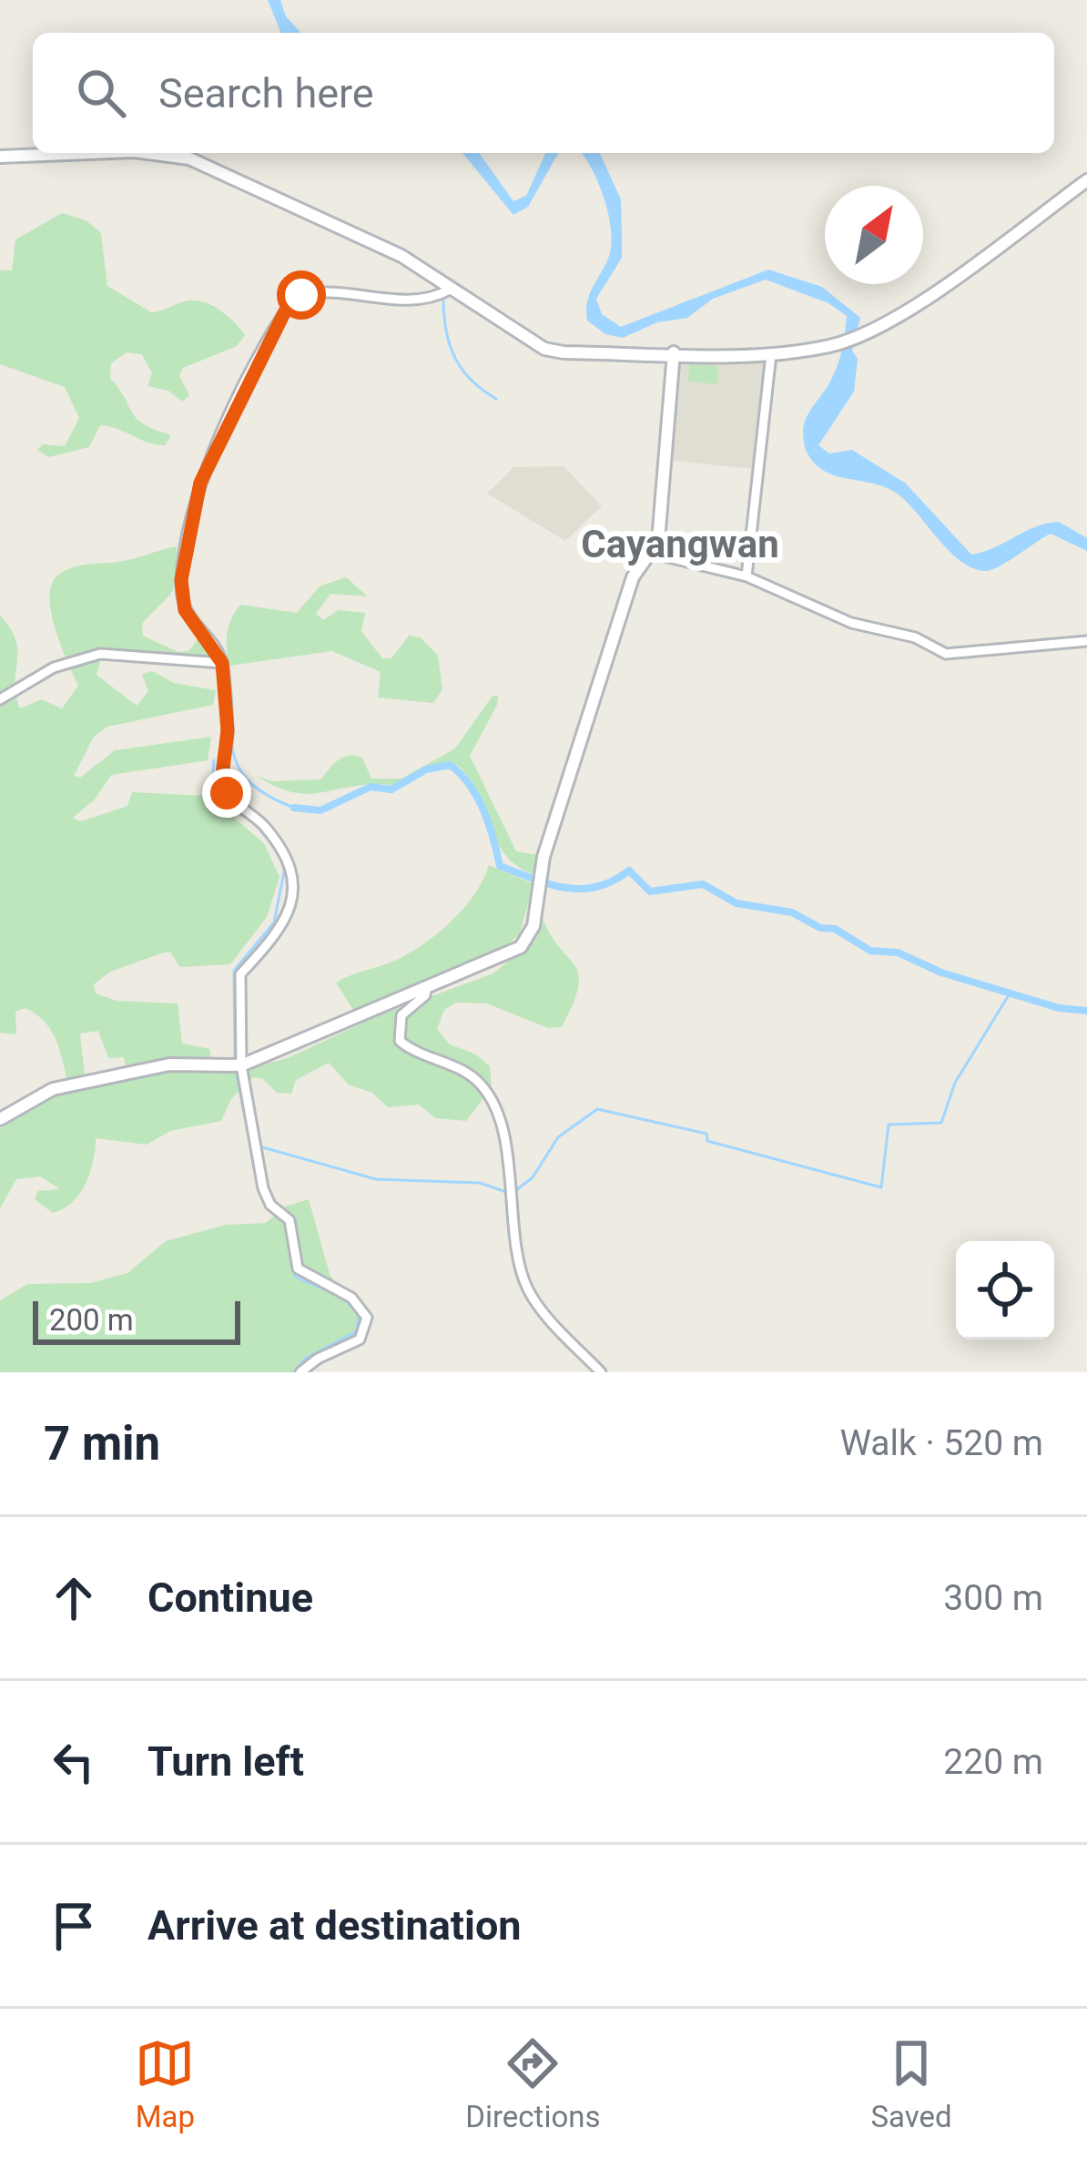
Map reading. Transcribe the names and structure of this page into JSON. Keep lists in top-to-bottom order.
{
  "districts": ["Cayangwan"],
  "scale_bar": "200 m",
  "north": "top right",
  "page": {
    "search": "Search here",
    "scale": "200 m",
    "heading": ["7 min", "Walk · 520 m"],
    "list": [
      ["Continue", "300 m"],
      ["Turn left", "220 m"],
      "Arrive at destination"
    ],
    "nav": ["Map", "Directions", "Saved"]
  }
}
